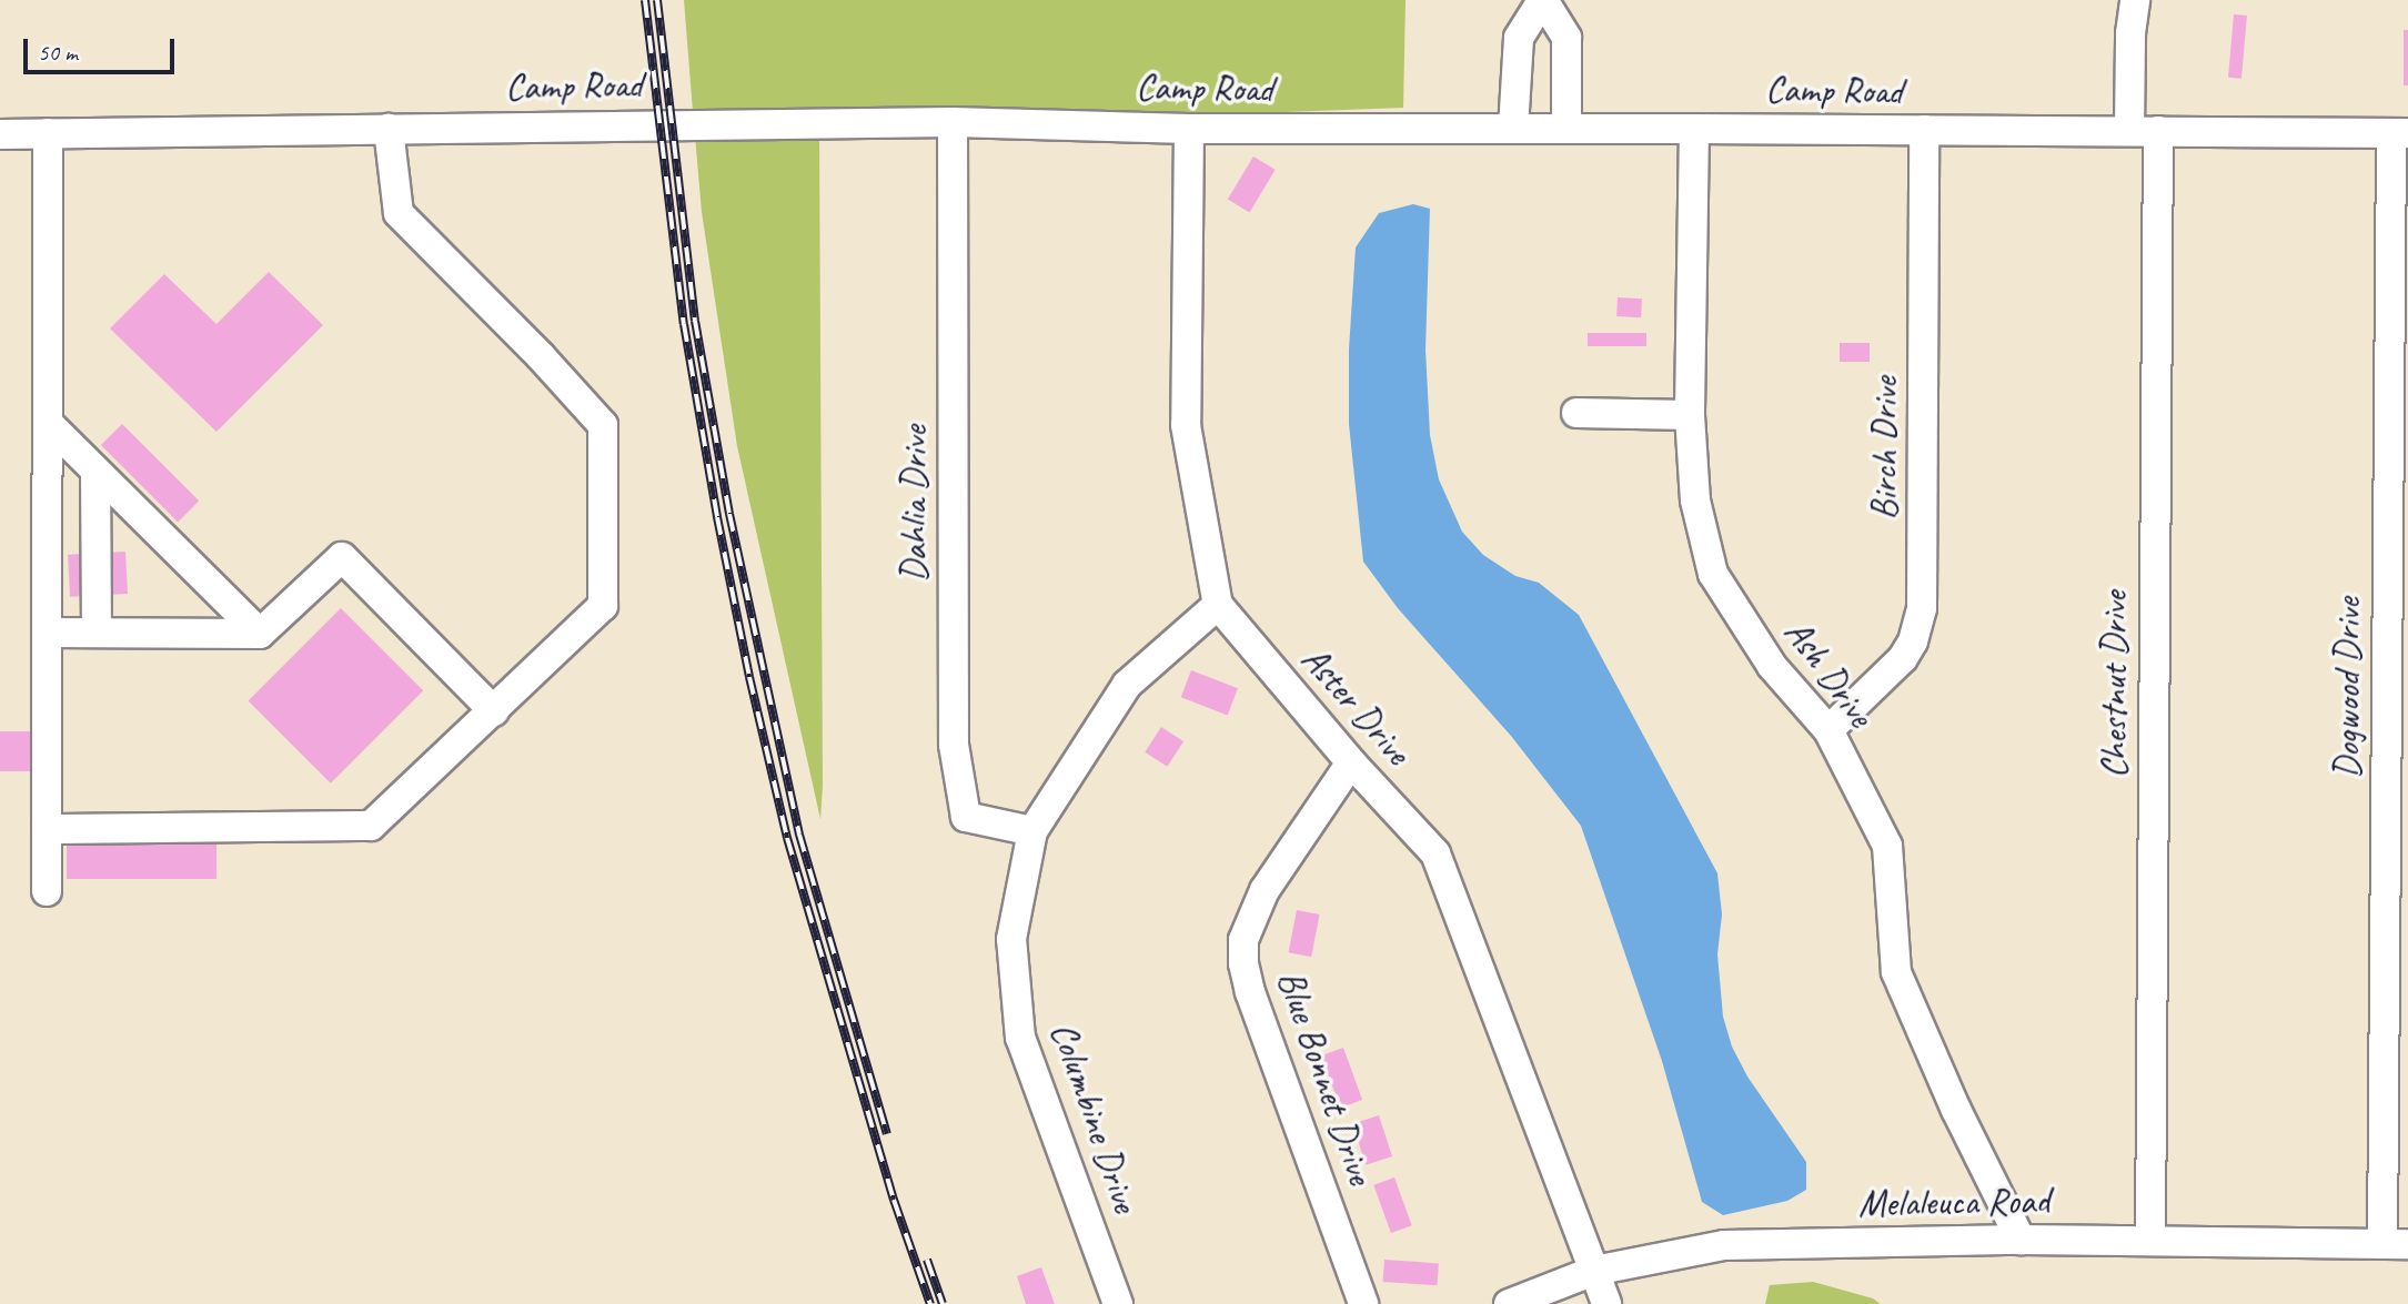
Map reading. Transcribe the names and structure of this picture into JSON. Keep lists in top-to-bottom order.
{
  "streets": {
    "street": [
      "Camp Road",
      "Birch Drive",
      "Dahlia Drive",
      "Ash Drive",
      "Chestnut Drive",
      "Dogwood Drive",
      "Aster Drive",
      "Blue Bonnet Drive",
      "Columbine Drive",
      "Melaleuca Road"
    ]
  },
  "crossings": [
    ["Camp Road", "Birch Drive"],
    ["Camp Road", "Dahlia Drive"],
    ["Camp Road", "Ash Drive"],
    ["Camp Road", "Chestnut Drive"],
    ["Camp Road", "Dogwood Drive"],
    ["Birch Drive", "Ash Drive"],
    ["Dahlia Drive", "Columbine Drive"],
    ["Ash Drive", "Melaleuca Road"],
    ["Chestnut Drive", "Melaleuca Road"],
    ["Dogwood Drive", "Melaleuca Road"],
    ["Aster Drive", "Blue Bonnet Drive"],
    ["Aster Drive", "Columbine Drive"],
    ["Aster Drive", "Melaleuca Road"]
  ],
  "scale_bar": "50 m"
}
